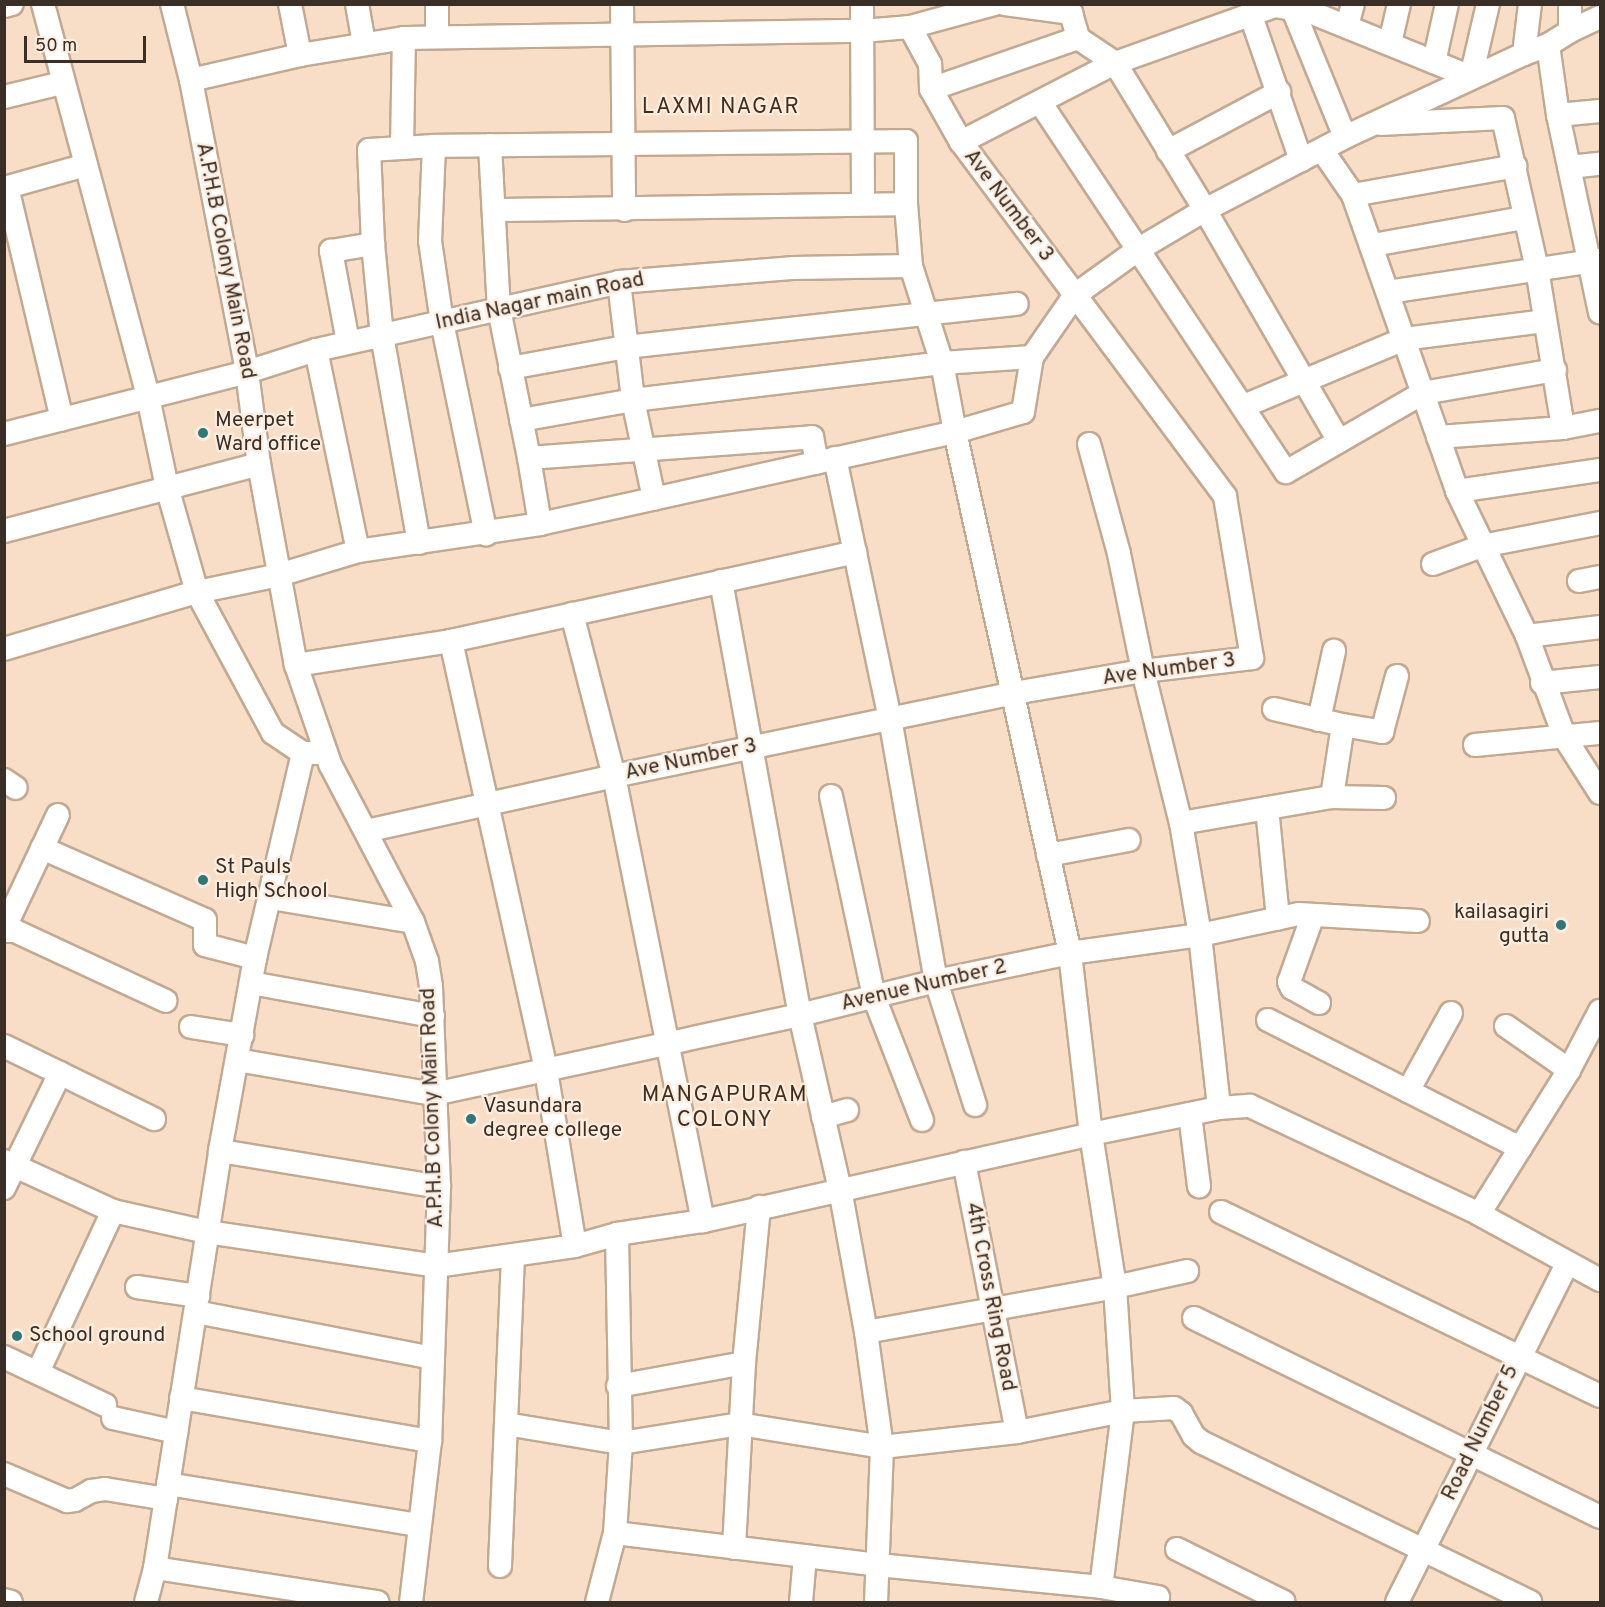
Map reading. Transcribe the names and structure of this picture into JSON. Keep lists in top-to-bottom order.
{
  "streets": {
    "street": [
      "Ave Number 3",
      "A.P.H.B Colony Main Road",
      "India Nagar main Road",
      "Avenue Number 2",
      "4th Cross Ring Road",
      "Road Number 5"
    ]
  },
  "crossings": [
    ["Ave Number 3", "A.P.H.B Colony Main Road"],
    ["A.P.H.B Colony Main Road", "India Nagar main Road"],
    ["A.P.H.B Colony Main Road", "Avenue Number 2"]
  ],
  "districts": ["LAXMI NAGAR", "MANGAPURAM COLONY"],
  "places": [
    "Meerpet Ward office",
    "St Pauls High School",
    "kailasagiri gutta",
    "Vasundara degree college",
    "School ground"
  ],
  "scale_bar": "50 m"
}
